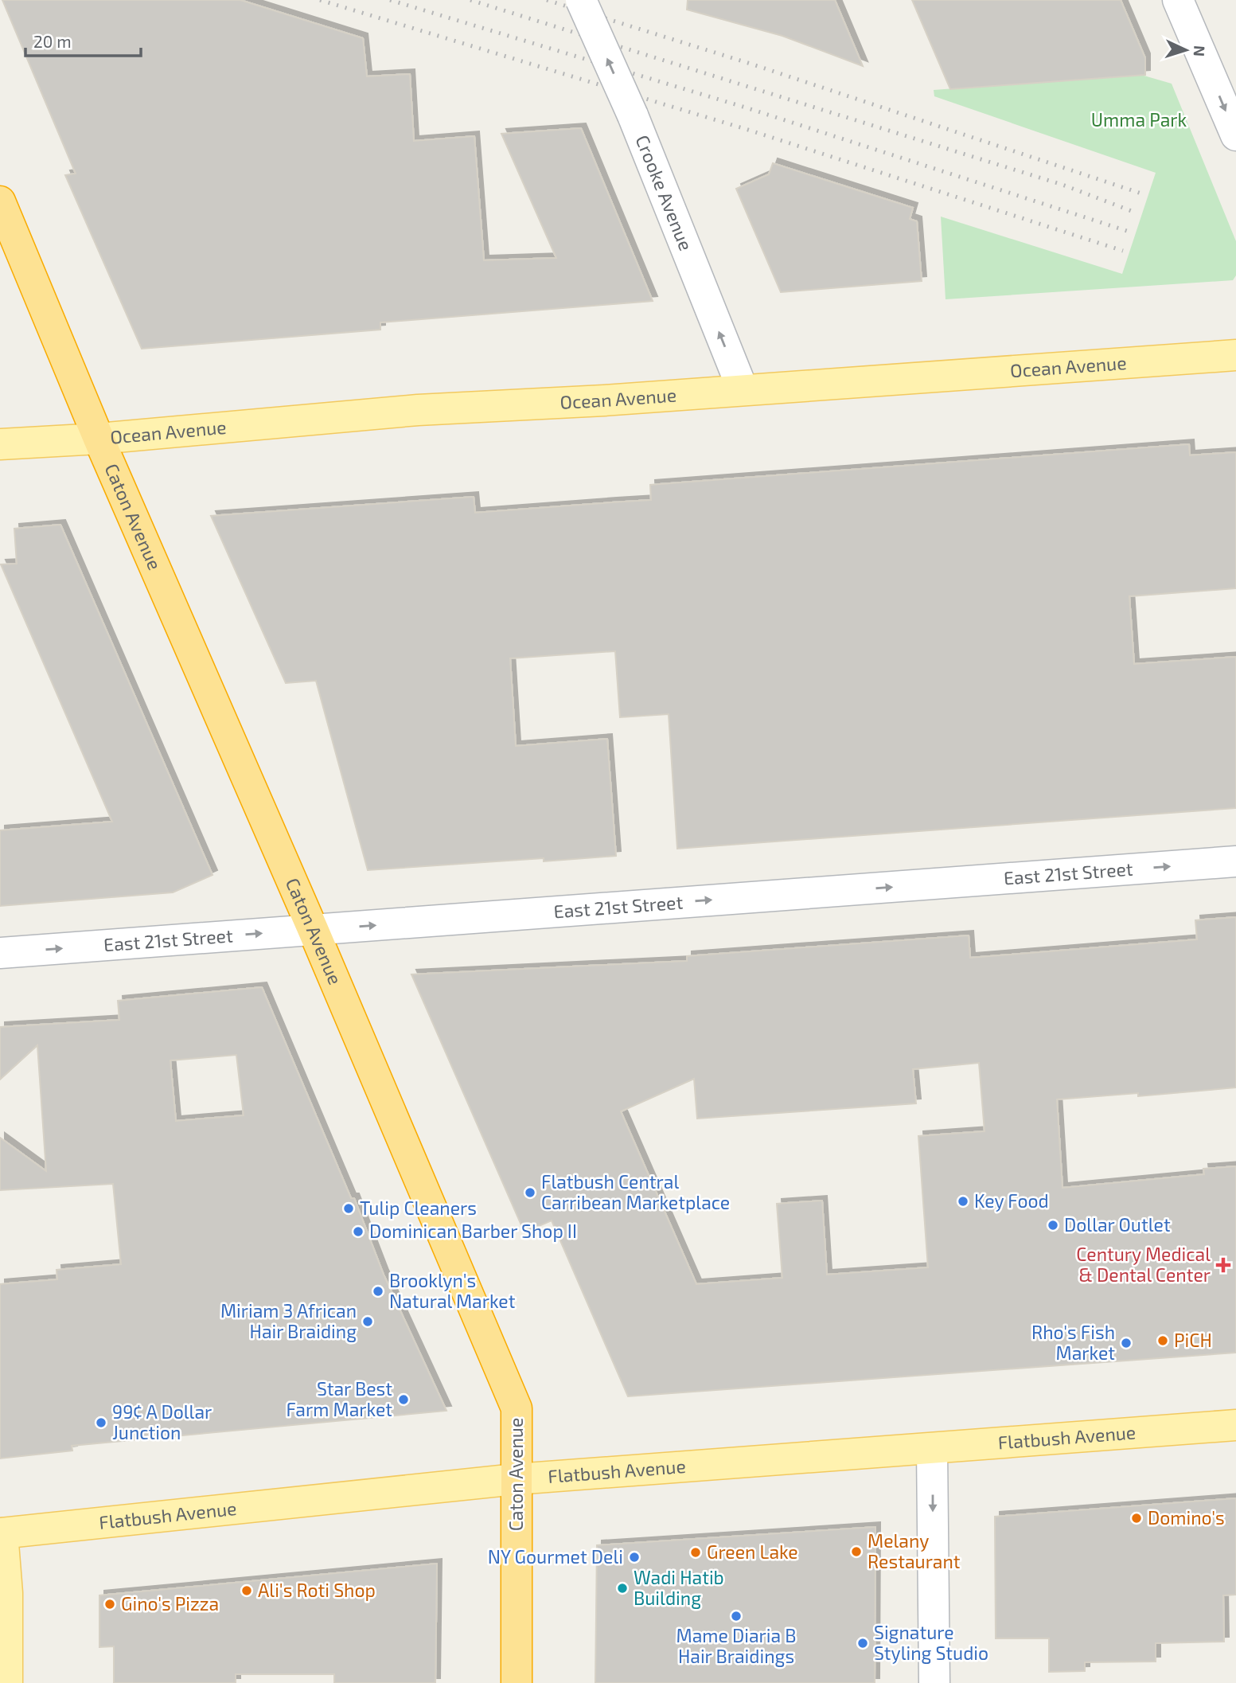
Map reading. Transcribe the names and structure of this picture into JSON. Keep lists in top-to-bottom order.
{
  "streets": {
    "highway": ["Caton Avenue"],
    "main road": ["Ocean Avenue", "Flatbush Avenue"],
    "street": ["Crooke Avenue", "East 21st Street"]
  },
  "crossings": [
    ["Crooke Avenue", "Ocean Avenue"],
    ["Ocean Avenue", "Caton Avenue"],
    ["Caton Avenue", "East 21st Street"],
    ["Caton Avenue", "Flatbush Avenue"]
  ],
  "one_way": ["Crooke Avenue", "East 21st Street"],
  "parks": ["Umma Park"],
  "places": {
    "other": [
      "Flatbush Central Carribean Marketplace",
      "Key Food",
      "Tulip Cleaners",
      "Dollar Outlet",
      "Dominican Barber Shop II",
      "Brooklyn's Natural Market",
      "Miriam 3 African Hair Braiding",
      "PiCH",
      "Rho's Fish Market",
      "Star Best Farm Market",
      "99¢ A Dollar Junction",
      "Domino's",
      "Melany Restaurant",
      "Green Lake",
      "NY Gourmet Deli",
      "Wadi Hatib Building",
      "Ali's Roti Shop",
      "Gino's Pizza",
      "Mame Diaria B Hair Braidings",
      "Signature Styling Studio"
    ],
    "health": ["Century Medical & Dental Center"]
  },
  "scale_bar": "20 m",
  "north": "right"
}
